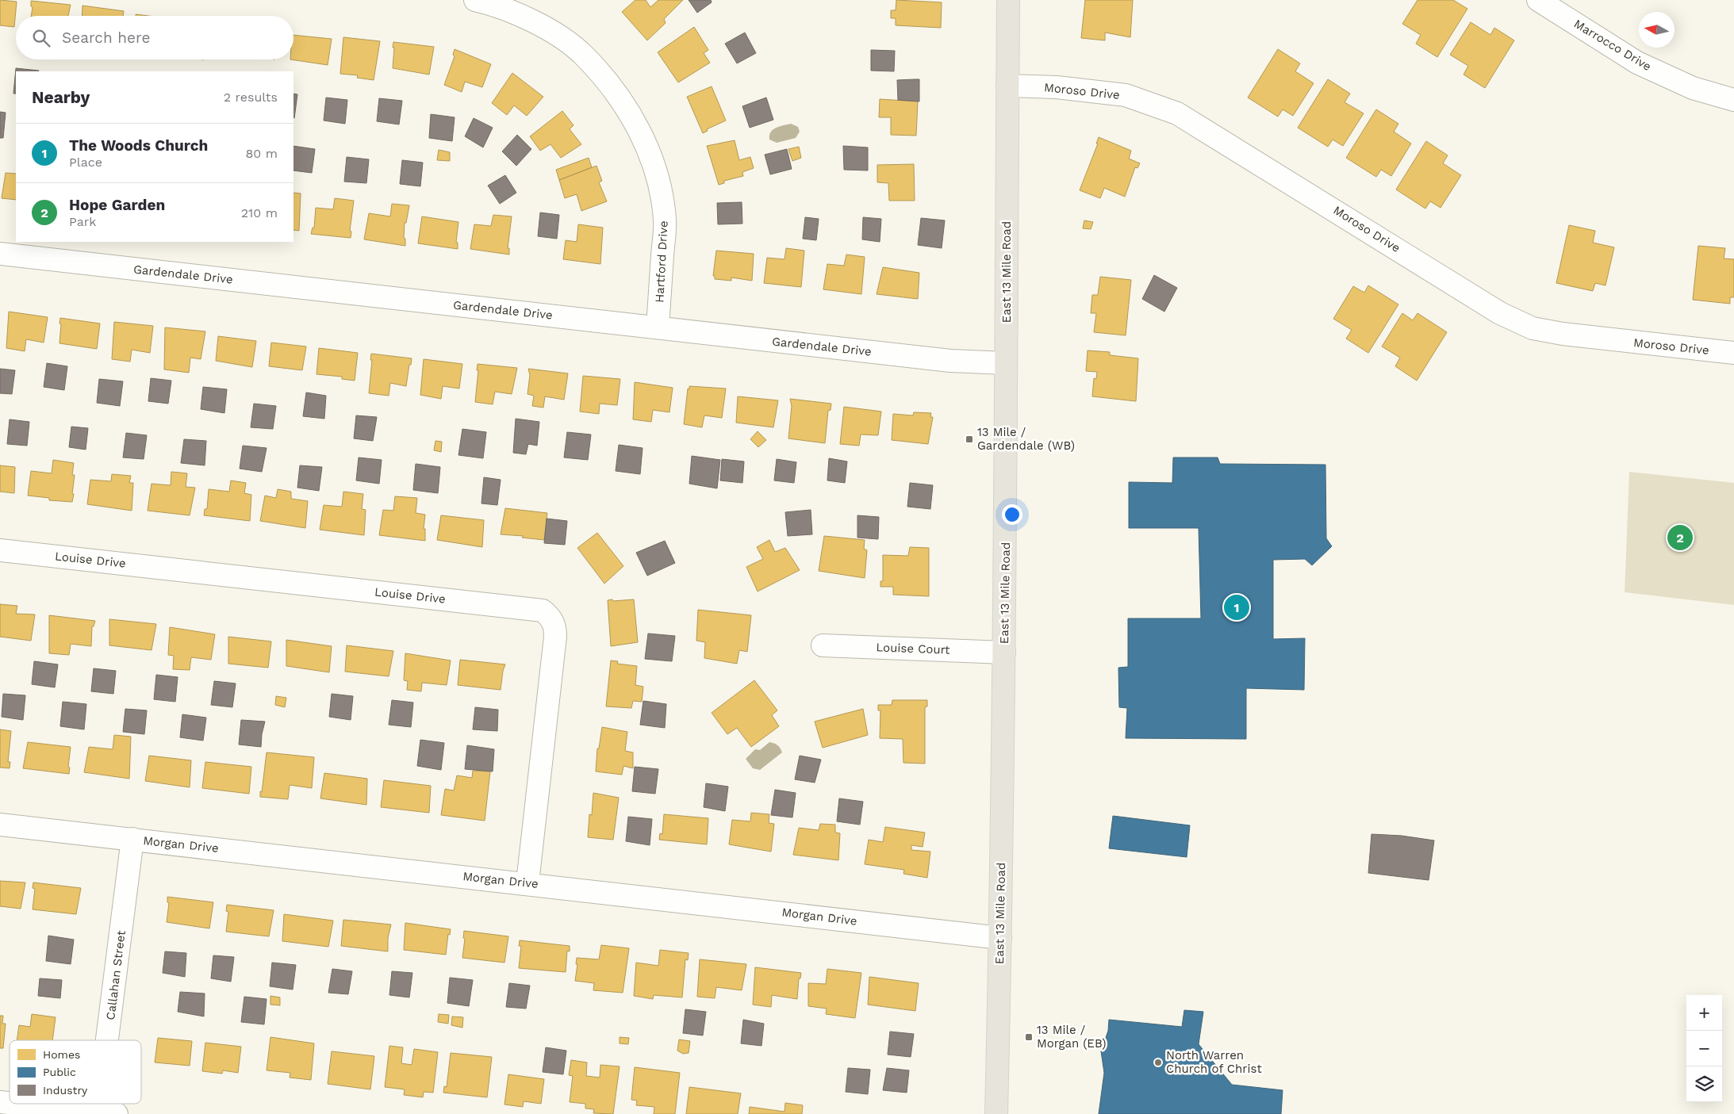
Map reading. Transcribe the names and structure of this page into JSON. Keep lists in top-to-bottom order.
{
  "streets": {
    "main road": ["East 13 Mile Road"],
    "street": [
      "Marrocco Drive",
      "Moroso Drive",
      "Hartford Drive",
      "Gardendale Drive",
      "Louise Drive",
      "Louise Court",
      "Morgan Drive",
      "Callahan Street"
    ]
  },
  "crossings": [
    ["Moroso Drive", "East 13 Mile Road"],
    ["Hartford Drive", "Gardendale Drive"],
    ["East 13 Mile Road", "Gardendale Drive"],
    ["East 13 Mile Road", "Louise Court"],
    ["East 13 Mile Road", "Morgan Drive"],
    ["Louise Drive", "Morgan Drive"],
    ["Morgan Drive", "Callahan Street"]
  ],
  "places": {
    "transit": ["13 Mile / Gardendale (WB)", "13 Mile / Morgan (EB)"],
    "other": ["North Warren Church of Christ"]
  },
  "legend": ["Homes", "Public", "Industry"],
  "north": "left",
  "page": {
    "search": "Search here",
    "heading": ["Nearby", "2 results"],
    "list": [
      {
        "mark": "1",
        "name": "The Woods Church",
        "note": "Place",
        "value": "80 m"
      },
      {
        "mark": "2",
        "name": "Hope Garden",
        "note": "Park",
        "value": "210 m"
      }
    ],
    "pins": ["2", "1"],
    "map_buttons": ["+", "−"]
  }
}
